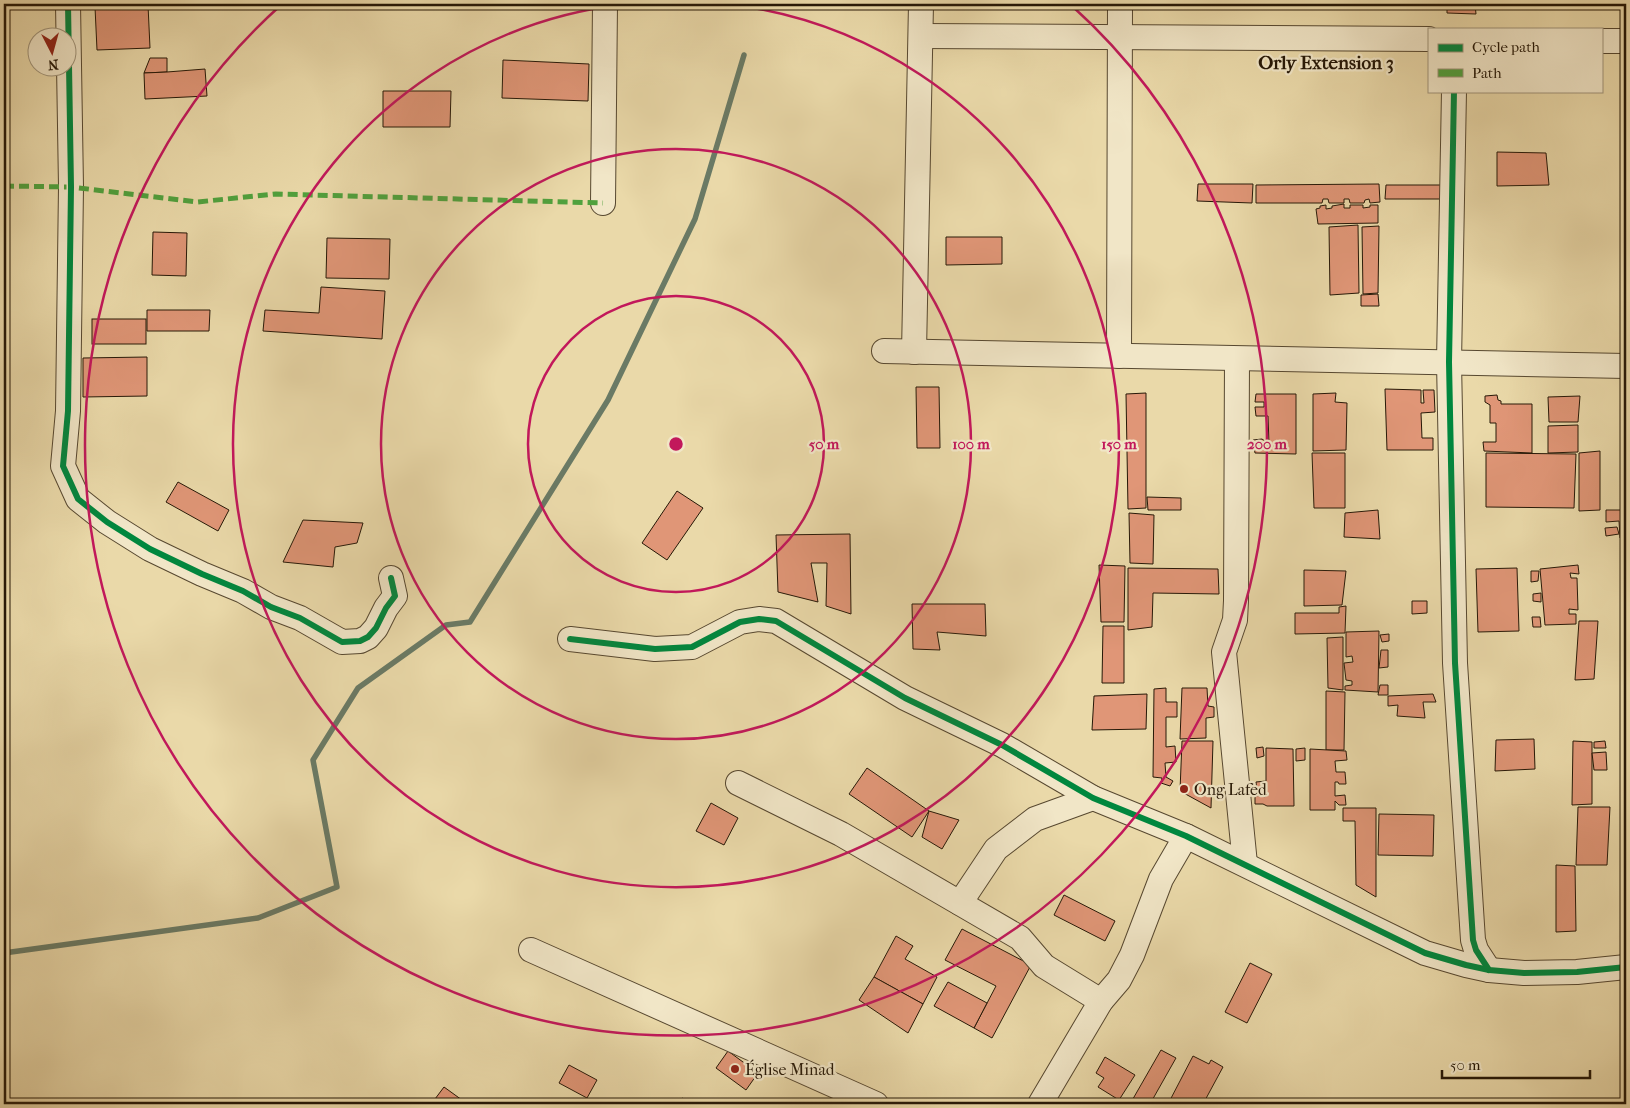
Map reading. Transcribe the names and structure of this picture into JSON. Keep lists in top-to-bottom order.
{
  "districts": ["Orly Extension 3"],
  "places": ["Ong Lafed", "Église Minad"],
  "legend": ["Cycle path", "Path"],
  "scale_bar": "50 m",
  "north": "bottom",
  "rings": [
    "50 m",
    "100 m",
    "150 m",
    "200 m"
  ]
}
